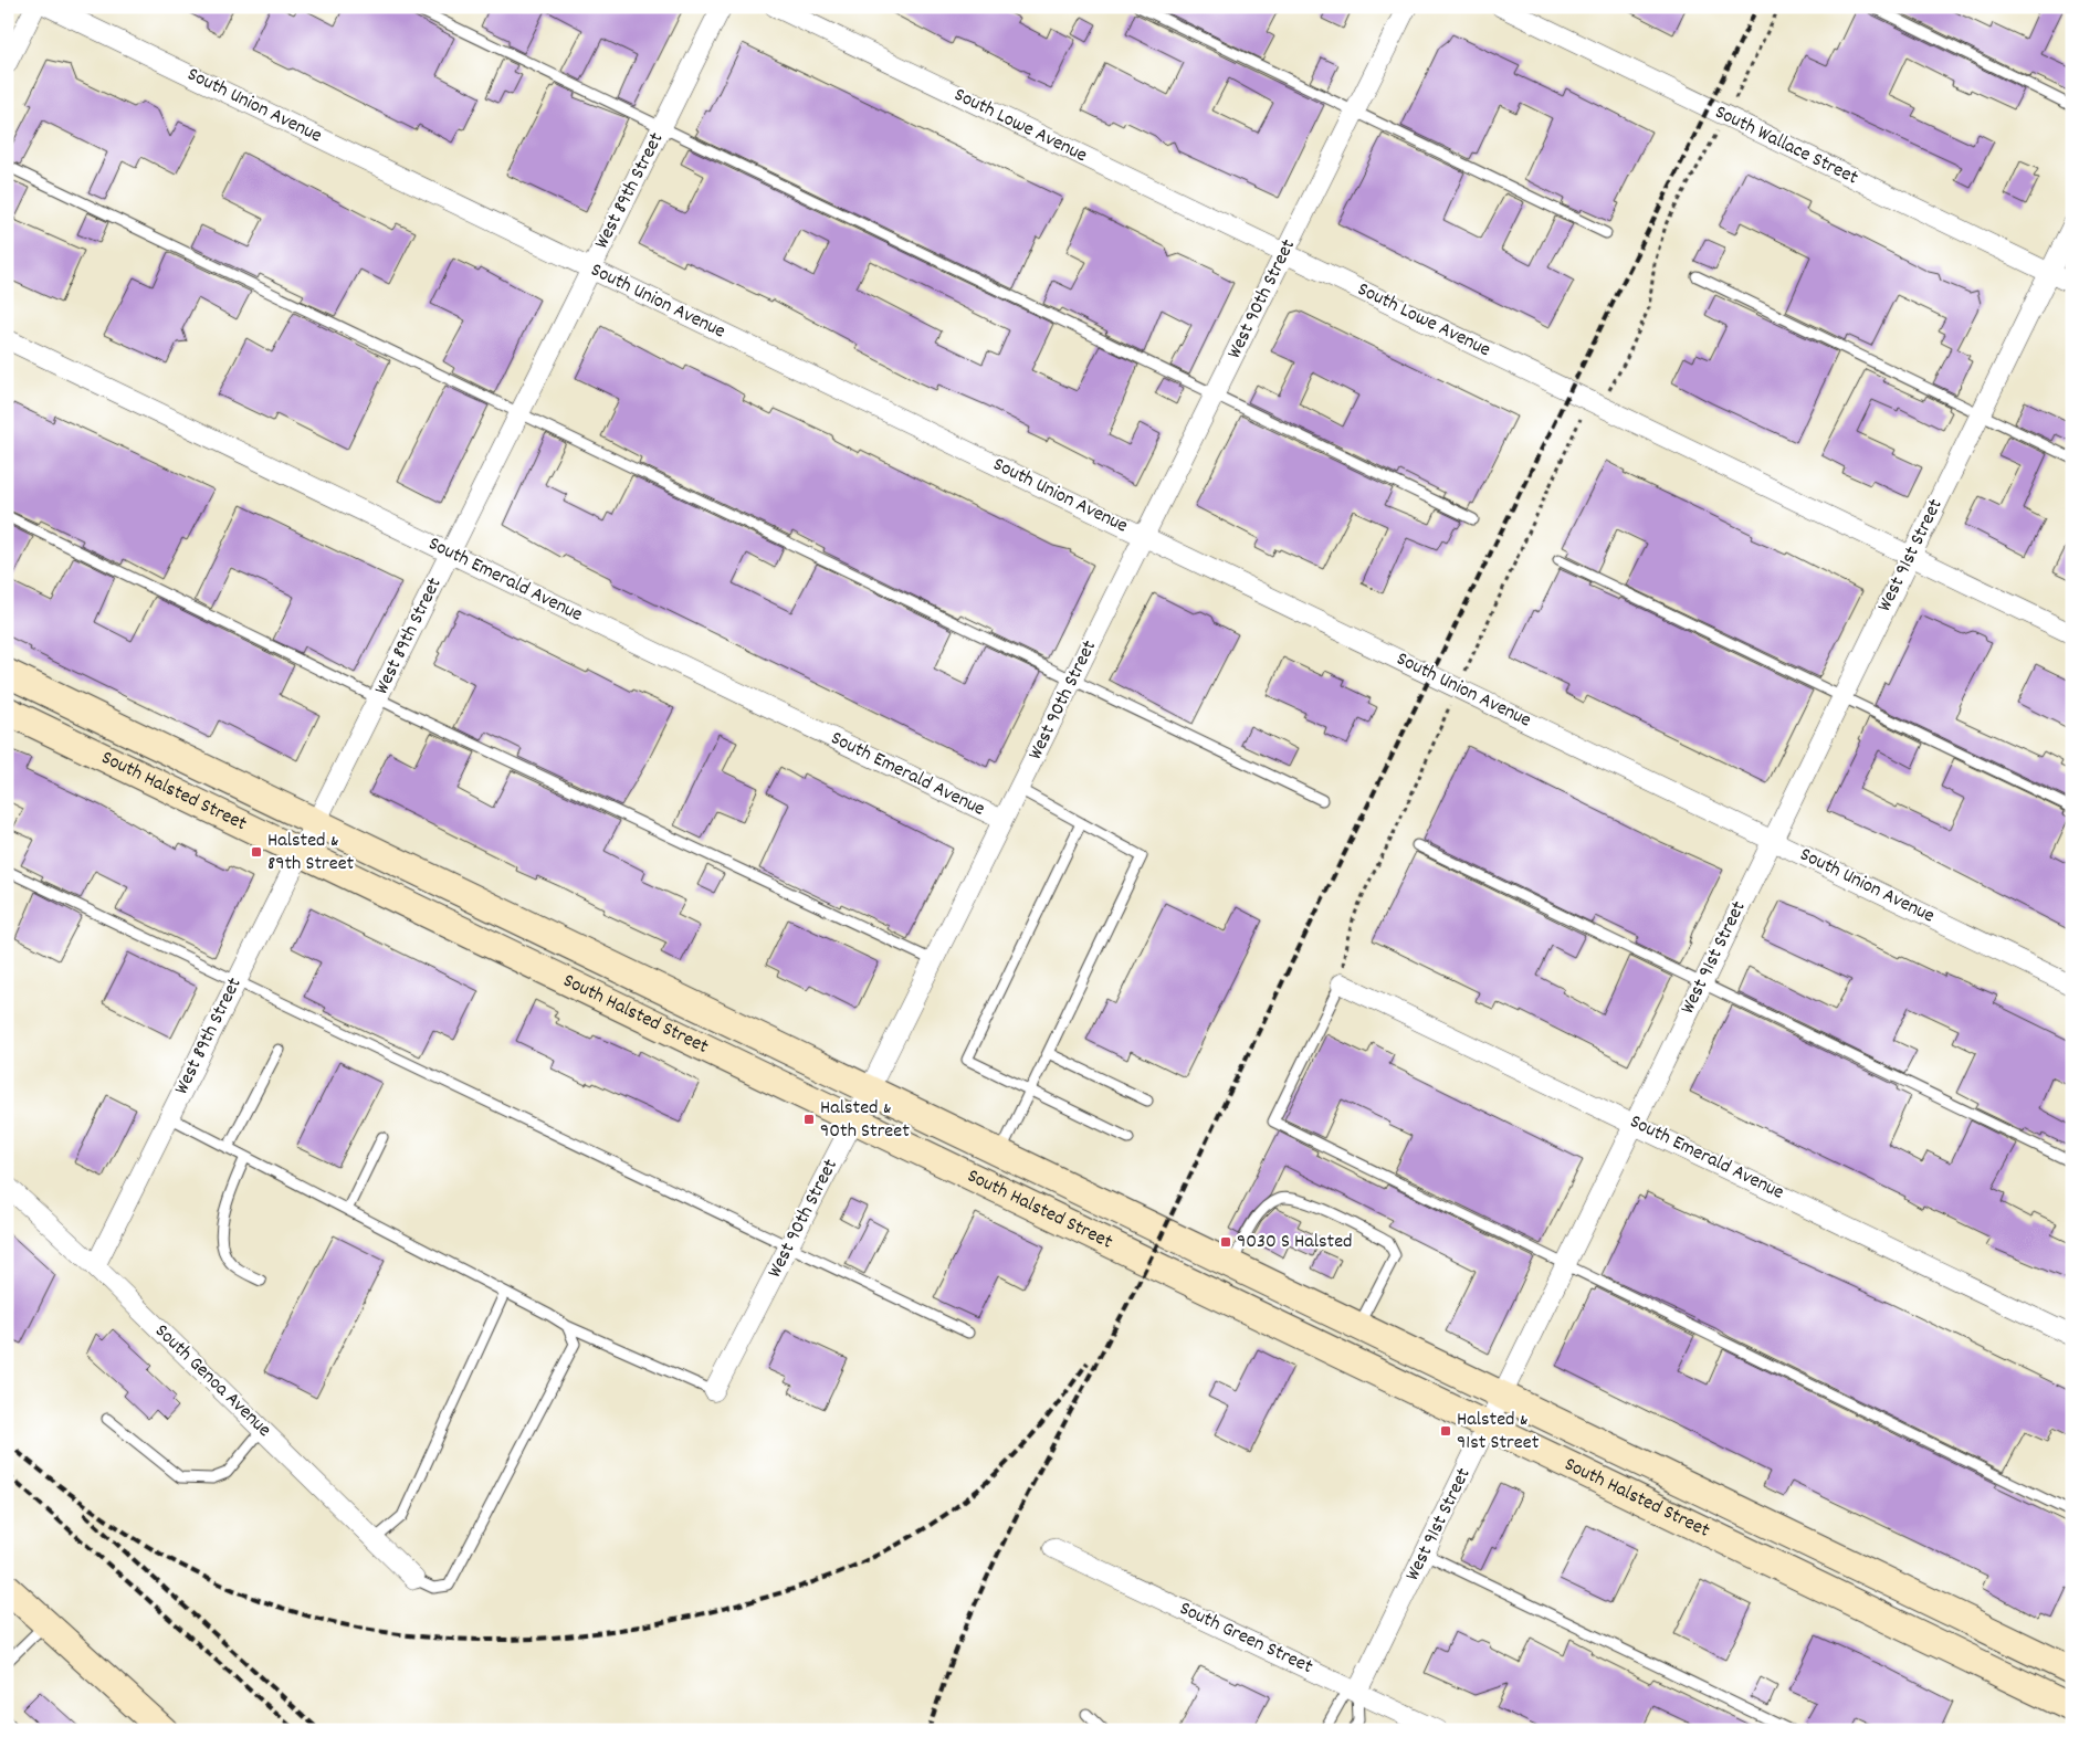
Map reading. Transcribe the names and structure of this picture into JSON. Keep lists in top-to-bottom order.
{
  "streets": {
    "main road": ["South Halsted Street"],
    "street": [
      "South Union Avenue",
      "South Lowe Avenue",
      "South Wallace Street",
      "West 89th Street",
      "West 90th Street",
      "West 91st Street",
      "South Emerald Avenue",
      "South Genoa Avenue",
      "South Green Street"
    ]
  },
  "crossings": [
    ["South Union Avenue", "West 89th Street"],
    ["South Union Avenue", "West 90th Street"],
    ["South Union Avenue", "West 91st Street"],
    ["South Lowe Avenue", "West 90th Street"],
    ["South Lowe Avenue", "West 91st Street"],
    ["South Wallace Street", "West 91st Street"],
    ["West 89th Street", "South Emerald Avenue"],
    ["West 89th Street", "South Halsted Street"],
    ["West 89th Street", "South Genoa Avenue"],
    ["West 90th Street", "South Emerald Avenue"],
    ["West 90th Street", "South Halsted Street"],
    ["West 91st Street", "South Emerald Avenue"],
    ["West 91st Street", "South Halsted Street"],
    ["West 91st Street", "South Green Street"]
  ],
  "places": {
    "transit": [
      "Halsted & 89th Street",
      "Halsted & 90th Street",
      "9030 S Halsted",
      "Halsted & 91st Street"
    ]
  }
}
